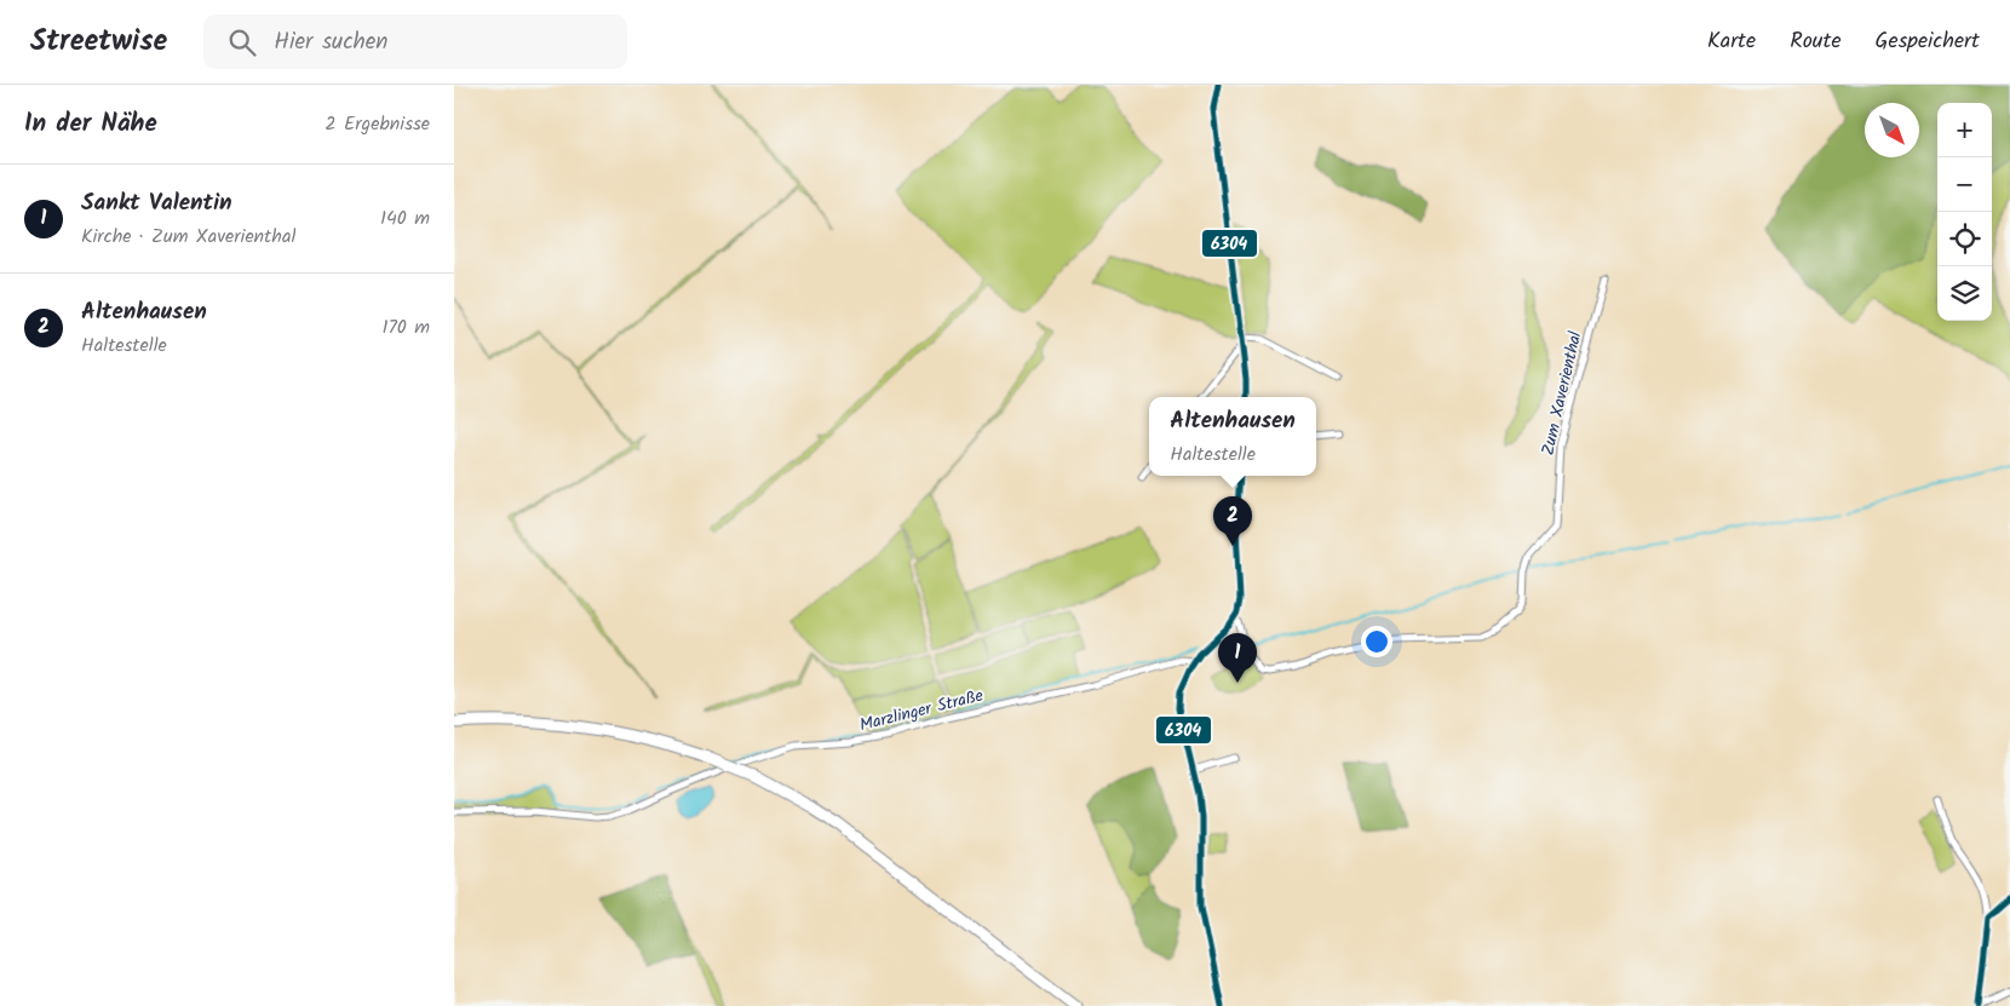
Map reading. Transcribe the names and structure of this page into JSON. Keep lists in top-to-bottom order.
{
  "streets": {
    "street": ["Zum Xaverienthal", "Marzlinger Straße"]
  },
  "lines": ["transit line 6304"],
  "north": "bottom right",
  "page": {
    "header": "Streetwise",
    "search": "Hier suchen",
    "nav": ["Karte", "Route", "Gespeichert"],
    "heading": ["In der Nähe", "2 Ergebnisse"],
    "map_buttons": ["+", "−"],
    "list": [
      {
        "mark": "1",
        "name": "Sankt Valentin",
        "note": "Kirche · Zum Xaverienthal",
        "value": "140 m"
      },
      {
        "mark": "2",
        "name": "Altenhausen",
        "note": "Haltestelle",
        "value": "170 m"
      }
    ],
    "popup": ["Altenhausen", "Haltestelle"],
    "pins": ["2", "1"]
  }
}
